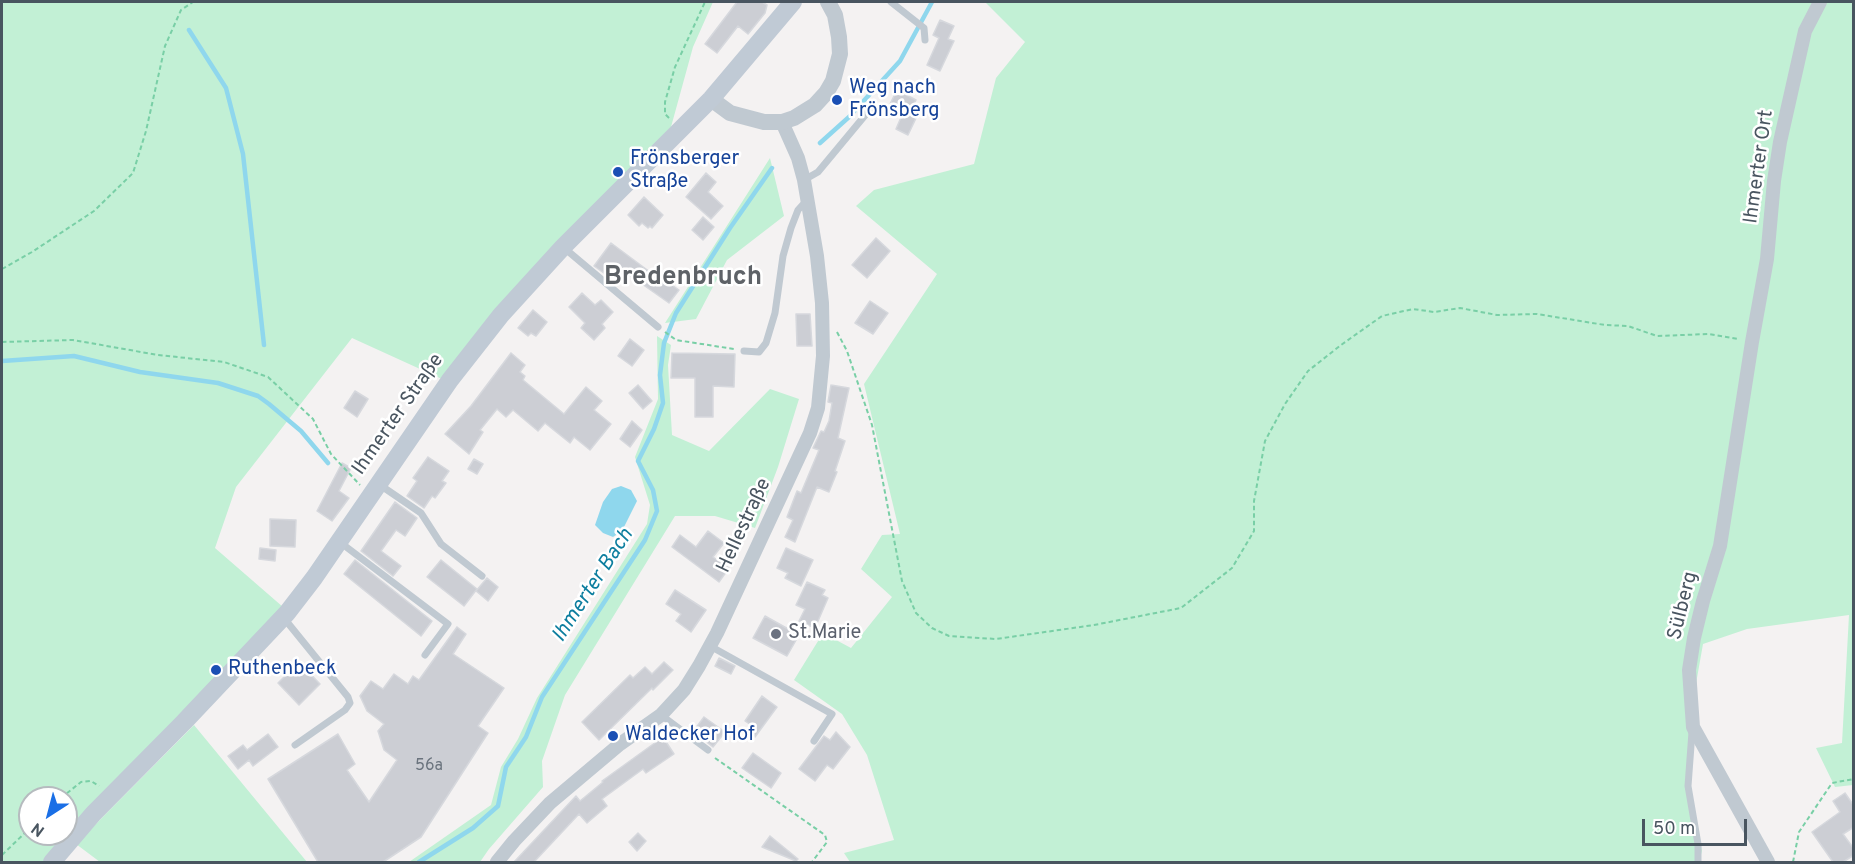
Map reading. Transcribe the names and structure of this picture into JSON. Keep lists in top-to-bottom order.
{
  "streets": {
    "main road": ["Ihmerter Straße"],
    "street": ["Ihmerter Ort", "Hellestraße", "Sülberg"]
  },
  "crossings": [
    ["Ihmerter Ort", "Sülberg"]
  ],
  "districts": ["Bredenbruch"],
  "water": ["Ihmerter Bach"],
  "places": [
    "Weg nach Frönsberg",
    "Frönsberger Straße",
    "St.Marie",
    "Ruthenbeck",
    "Waldecker Hof"
  ],
  "house_numbers": ["56a"],
  "scale_bar": "50 m",
  "north": "bottom left"
}
